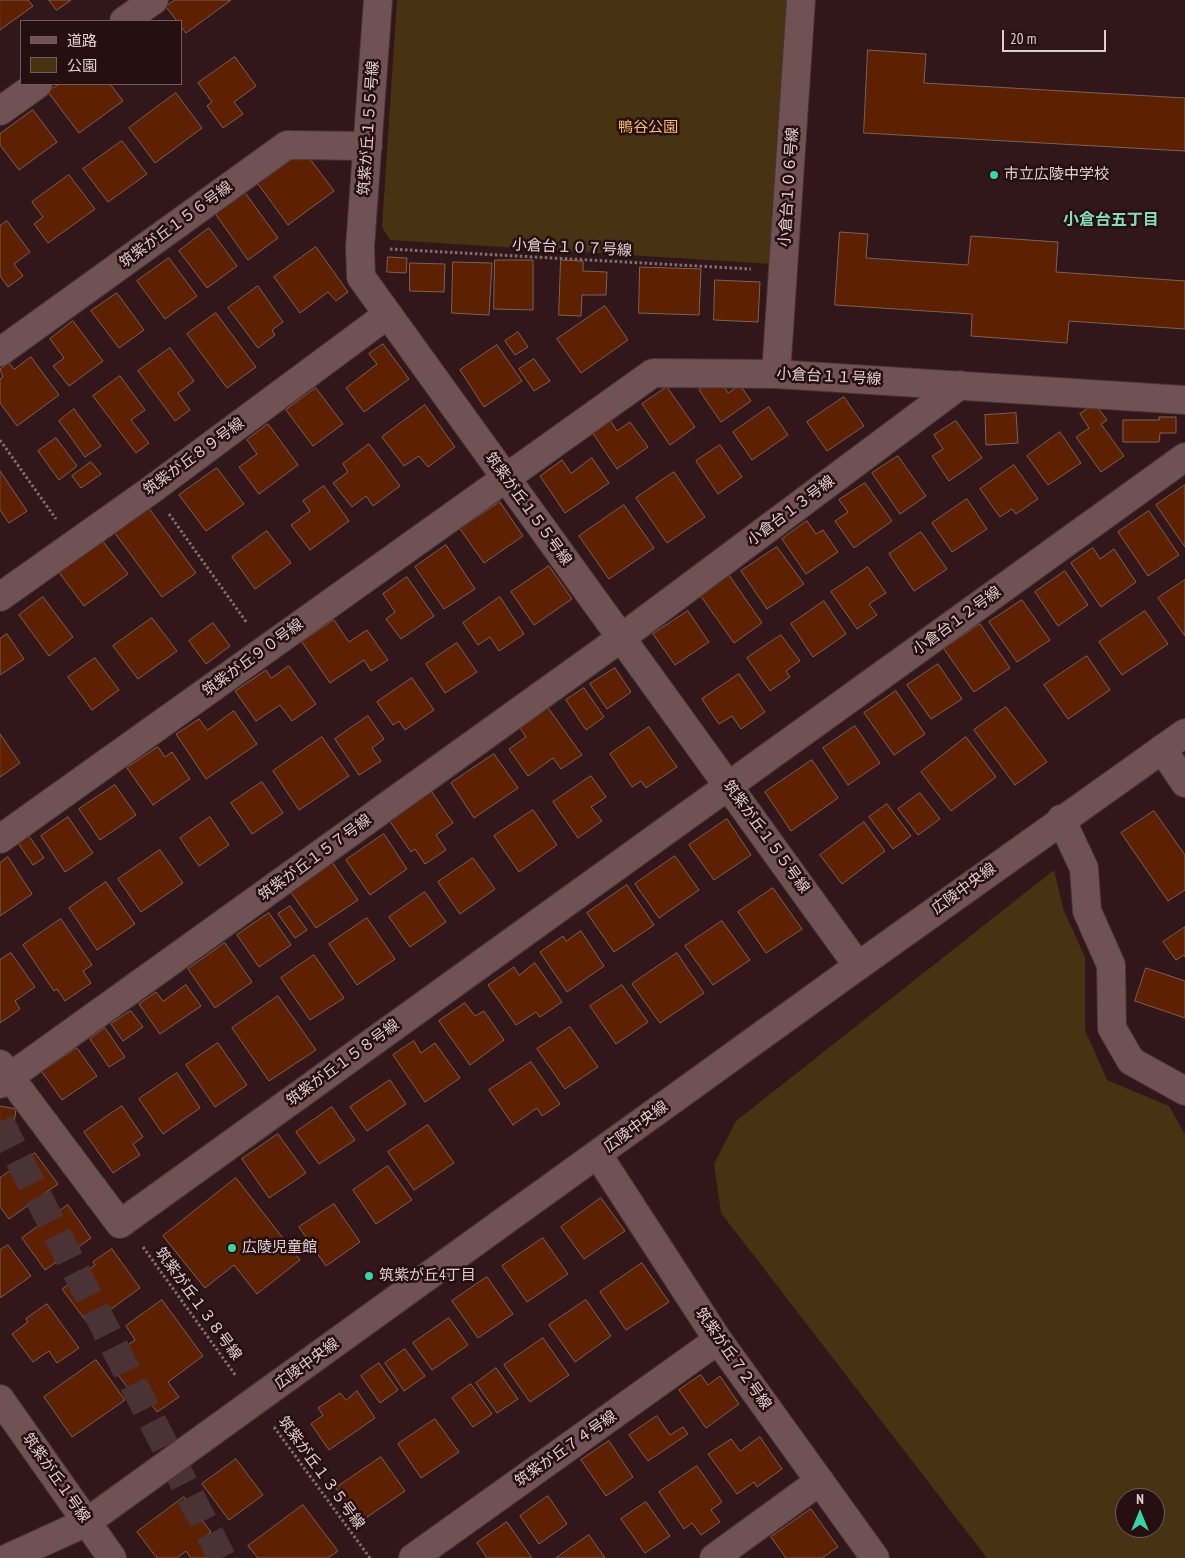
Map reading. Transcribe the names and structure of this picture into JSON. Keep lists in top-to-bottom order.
{
  "streets": {
    "street": [
      "筑紫が丘１５５号線",
      "小倉台１０６号線",
      "筑紫が丘１５６号線",
      "小倉台１１号線",
      "筑紫が丘８９号線",
      "小倉台１３号線",
      "小倉台１２号線",
      "筑紫が丘９０号線",
      "筑紫が丘１５７号線",
      "広陵中央線",
      "筑紫が丘１５８号線",
      "筑紫が丘７２号線",
      "筑紫が丘７４号線",
      "筑紫が丘１号線"
    ],
    "path": ["小倉台１０７号線", "筑紫が丘１３８号線", "筑紫が丘１３５号線"]
  },
  "crossings": [
    ["筑紫が丘１５５号線", "筑紫が丘１５６号線"],
    ["筑紫が丘１５５号線", "小倉台１０７号線"],
    ["筑紫が丘１５５号線", "小倉台１１号線"],
    ["筑紫が丘１５５号線", "筑紫が丘８９号線"],
    ["筑紫が丘１５５号線", "小倉台１３号線"],
    ["筑紫が丘１５５号線", "小倉台１２号線"],
    ["筑紫が丘１５５号線", "筑紫が丘９０号線"],
    ["筑紫が丘１５５号線", "筑紫が丘１５７号線"],
    ["筑紫が丘１５５号線", "広陵中央線"],
    ["筑紫が丘１５５号線", "筑紫が丘１５８号線"],
    ["小倉台１０６号線", "小倉台１０７号線"],
    ["小倉台１０６号線", "小倉台１１号線"],
    ["小倉台１１号線", "小倉台１３号線"],
    ["小倉台１１号線", "筑紫が丘９０号線"],
    ["小倉台１３号線", "筑紫が丘１５７号線"],
    ["小倉台１２号線", "筑紫が丘１５８号線"],
    ["広陵中央線", "筑紫が丘１３８号線"],
    ["広陵中央線", "筑紫が丘７２号線"],
    ["広陵中央線", "筑紫が丘１３５号線"],
    ["広陵中央線", "筑紫が丘１号線"],
    ["筑紫が丘１５８号線", "筑紫が丘１３８号線"],
    ["筑紫が丘１３８号線", "筑紫が丘１３５号線"],
    ["筑紫が丘７２号線", "筑紫が丘７４号線"]
  ],
  "districts": ["小倉台五丁目"],
  "parks": ["鴨谷公園"],
  "places": ["市立広陵中学校", "広陵児童館", "筑紫が丘4丁目"],
  "legend": ["道路", "公園"],
  "scale_bar": "20 m",
  "north": "top"
}
